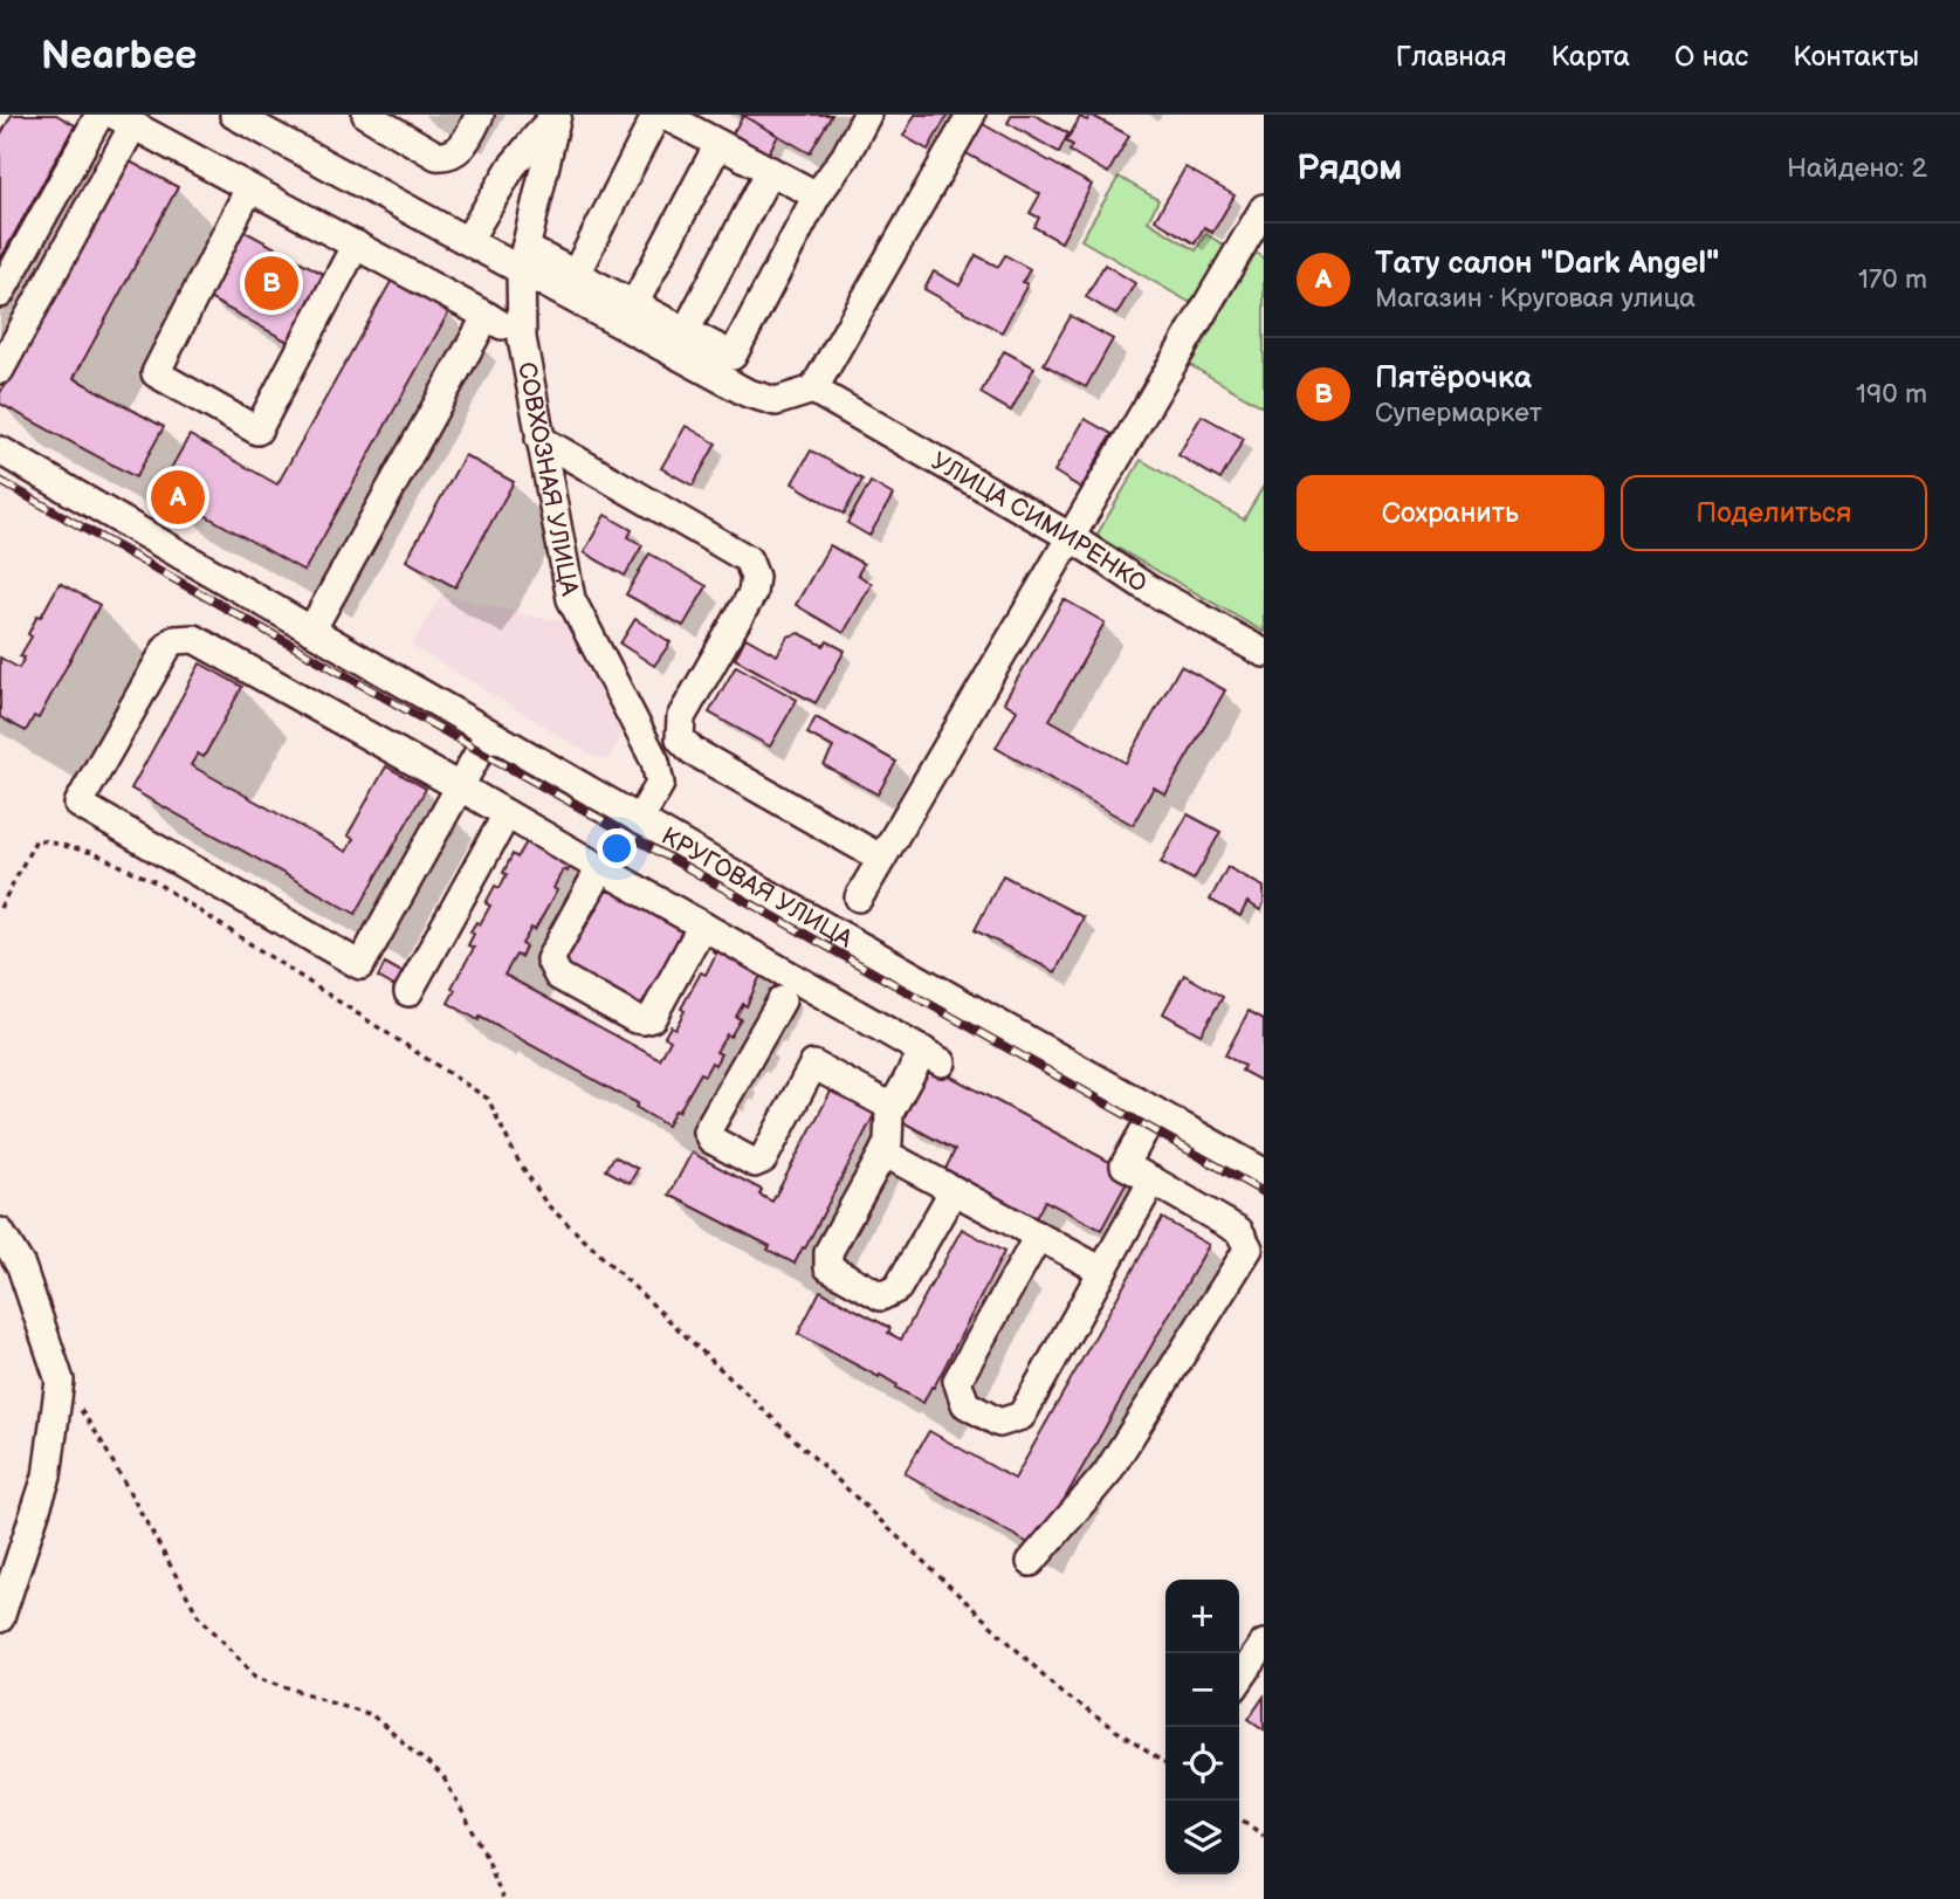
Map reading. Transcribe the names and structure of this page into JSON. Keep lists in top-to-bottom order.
{
  "streets": {
    "street": ["СОВХОЗНАЯ УЛИЦА", "УЛИЦА СИМИРЕНКО", "КРУГОВАЯ УЛИЦА"]
  },
  "crossings": [
    ["СОВХОЗНАЯ УЛИЦА", "КРУГОВАЯ УЛИЦА"]
  ],
  "page": {
    "header": "Nearbee",
    "nav": [
      "Главная",
      "Карта",
      "О нас",
      "Контакты"
    ],
    "heading": ["Рядом", "Найдено: 2"],
    "list": [
      {
        "mark": "A",
        "name": "Тату салон \"Dark Angel\"",
        "note": "Магазин · Круговая улица",
        "value": "170 m"
      },
      {
        "mark": "B",
        "name": "Пятёрочка",
        "note": "Супермаркет",
        "value": "190 m"
      }
    ],
    "pins": ["B", "A"],
    "buttons": ["Сохранить", "Поделиться"],
    "map_buttons": ["+", "−"]
  }
}
